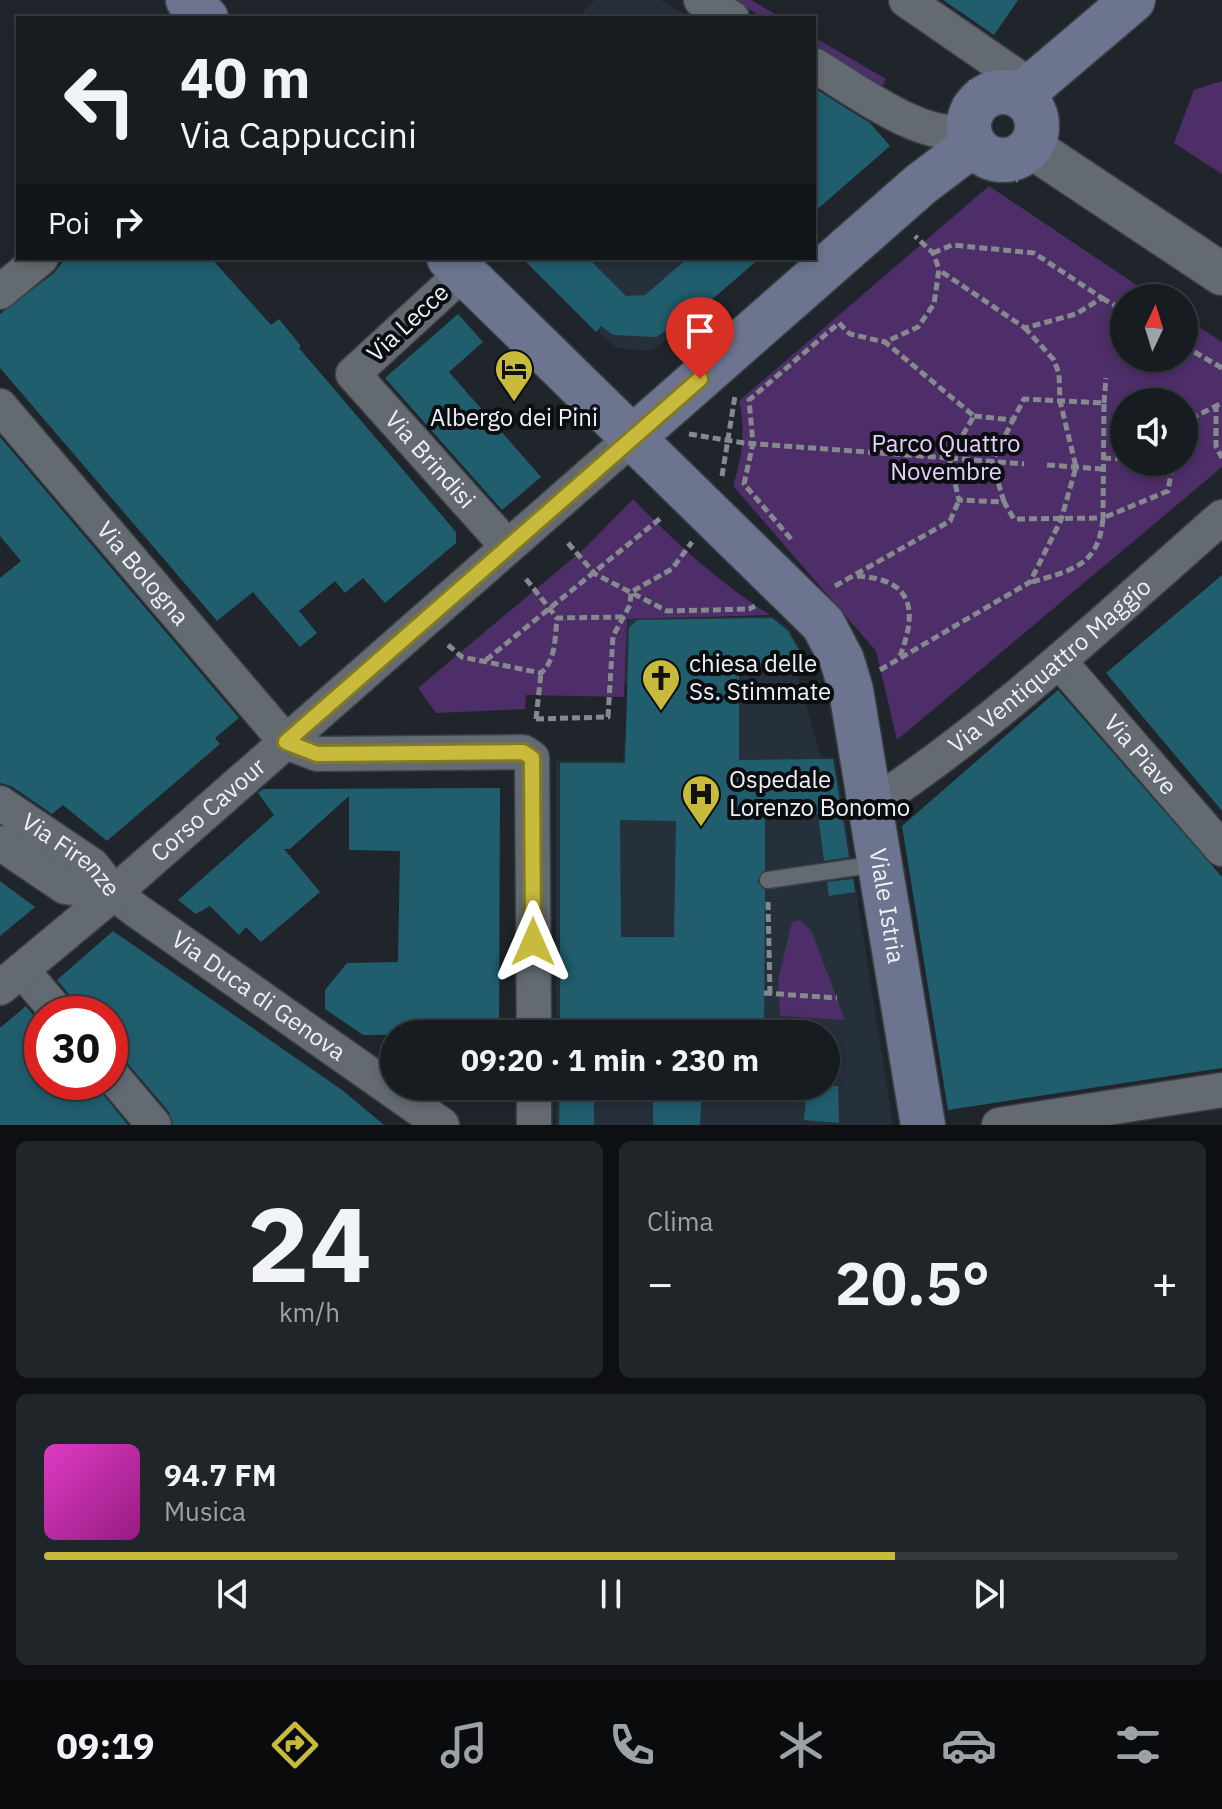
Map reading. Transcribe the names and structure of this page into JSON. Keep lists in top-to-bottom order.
{
  "streets": {
    "main road": ["Viale Istria"],
    "street": [
      "Via Lecce",
      "Via Brindisi",
      "Via Bologna",
      "Via Ventiquattro Maggio",
      "Via Piave",
      "Corso Cavour",
      "Via Firenze",
      "Via Duca di Genova"
    ]
  },
  "crossings": [
    ["Via Lecce", "Via Brindisi"],
    ["Via Lecce", "Viale Istria"],
    ["Via Brindisi", "Corso Cavour"],
    ["Via Bologna", "Corso Cavour"],
    ["Via Ventiquattro Maggio", "Via Piave"],
    ["Via Ventiquattro Maggio", "Viale Istria"],
    ["Corso Cavour", "Via Firenze"],
    ["Corso Cavour", "Viale Istria"],
    ["Corso Cavour", "Via Duca di Genova"],
    ["Via Firenze", "Via Duca di Genova"]
  ],
  "parks": ["Parco Quattro Novembre"],
  "places": {
    "hotel": ["Albergo dei Pini"],
    "church": ["chiesa delle Ss. Stimmate"],
    "hospital": ["Ospedale Lorenzo Bonomo"]
  },
  "north": "top",
  "page": {
    "turn": ["40 m", "Via Cappuccini"],
    "then": "Poi",
    "limit": "30",
    "trip": "09:20 · 1 min · 230 m",
    "tile": [
      ["24", "km/h"],
      "Clima"
    ],
    "heat": ["−", "20.5°", "+"],
    "song": ["94.7 FM", "Musica"],
    "tabs": "09:19"
  }
}
